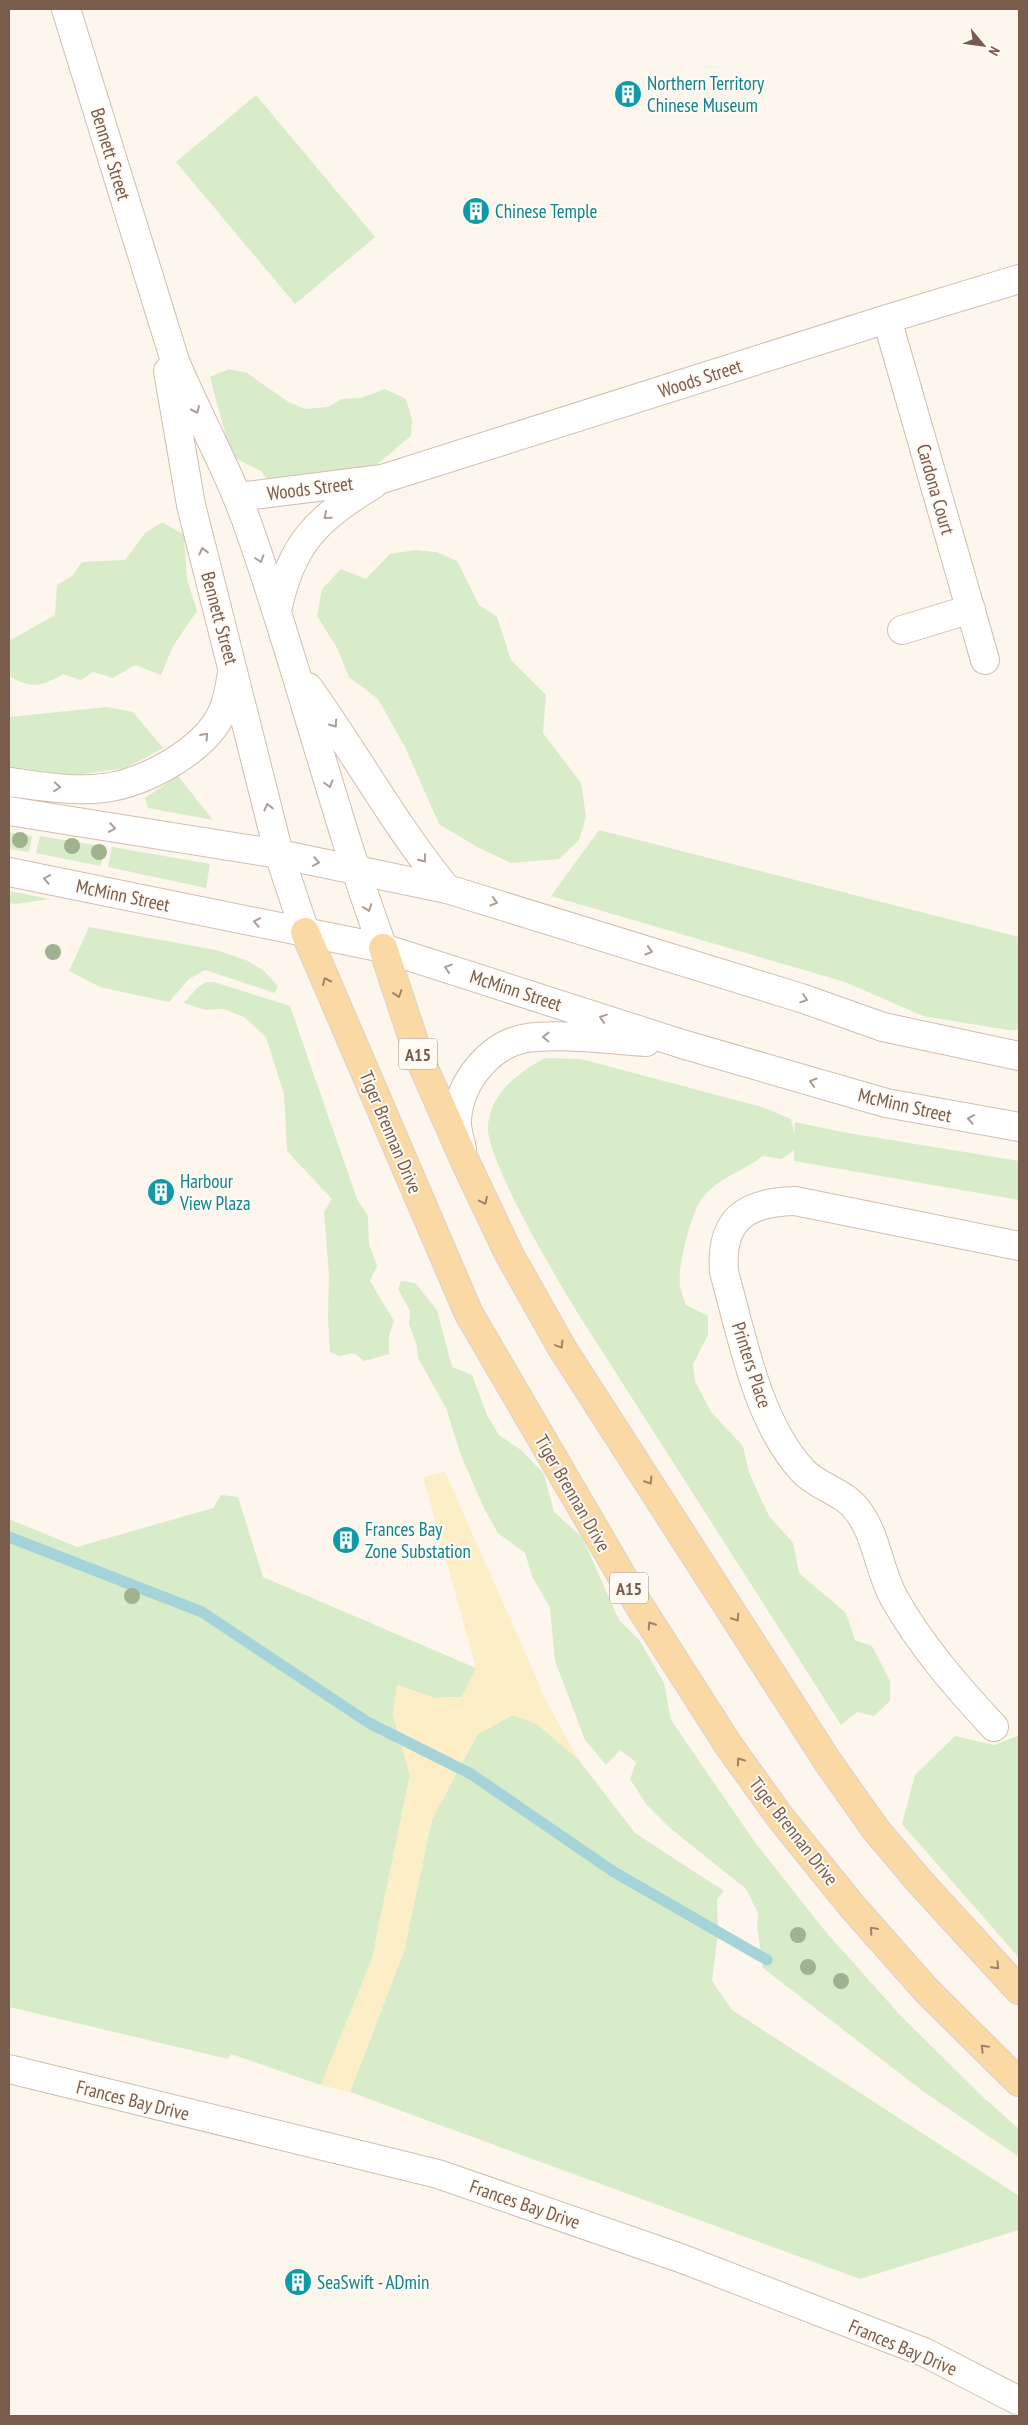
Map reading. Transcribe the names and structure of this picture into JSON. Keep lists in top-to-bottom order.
{
  "streets": {
    "main road": ["A15", "Tiger Brennan Drive"],
    "street": [
      "Bennett Street",
      "Woods Street",
      "Cardona Court",
      "McMinn Street",
      "Printers Place",
      "Frances Bay Drive"
    ]
  },
  "crossings": [
    ["Bennett Street", "Woods Street"],
    ["Bennett Street", "McMinn Street"],
    ["Bennett Street", "A15"],
    ["Bennett Street", "Tiger Brennan Drive"],
    ["Woods Street", "Cardona Court"],
    ["McMinn Street", "A15"],
    ["McMinn Street", "Tiger Brennan Drive"]
  ],
  "places": {
    "building": [
      "Northern Territory Chinese Museum",
      "Chinese Temple",
      "Harbour View Plaza",
      "Frances Bay Zone Substation",
      "SeaSwift - ADmin"
    ]
  },
  "north": "bottom right"
}
